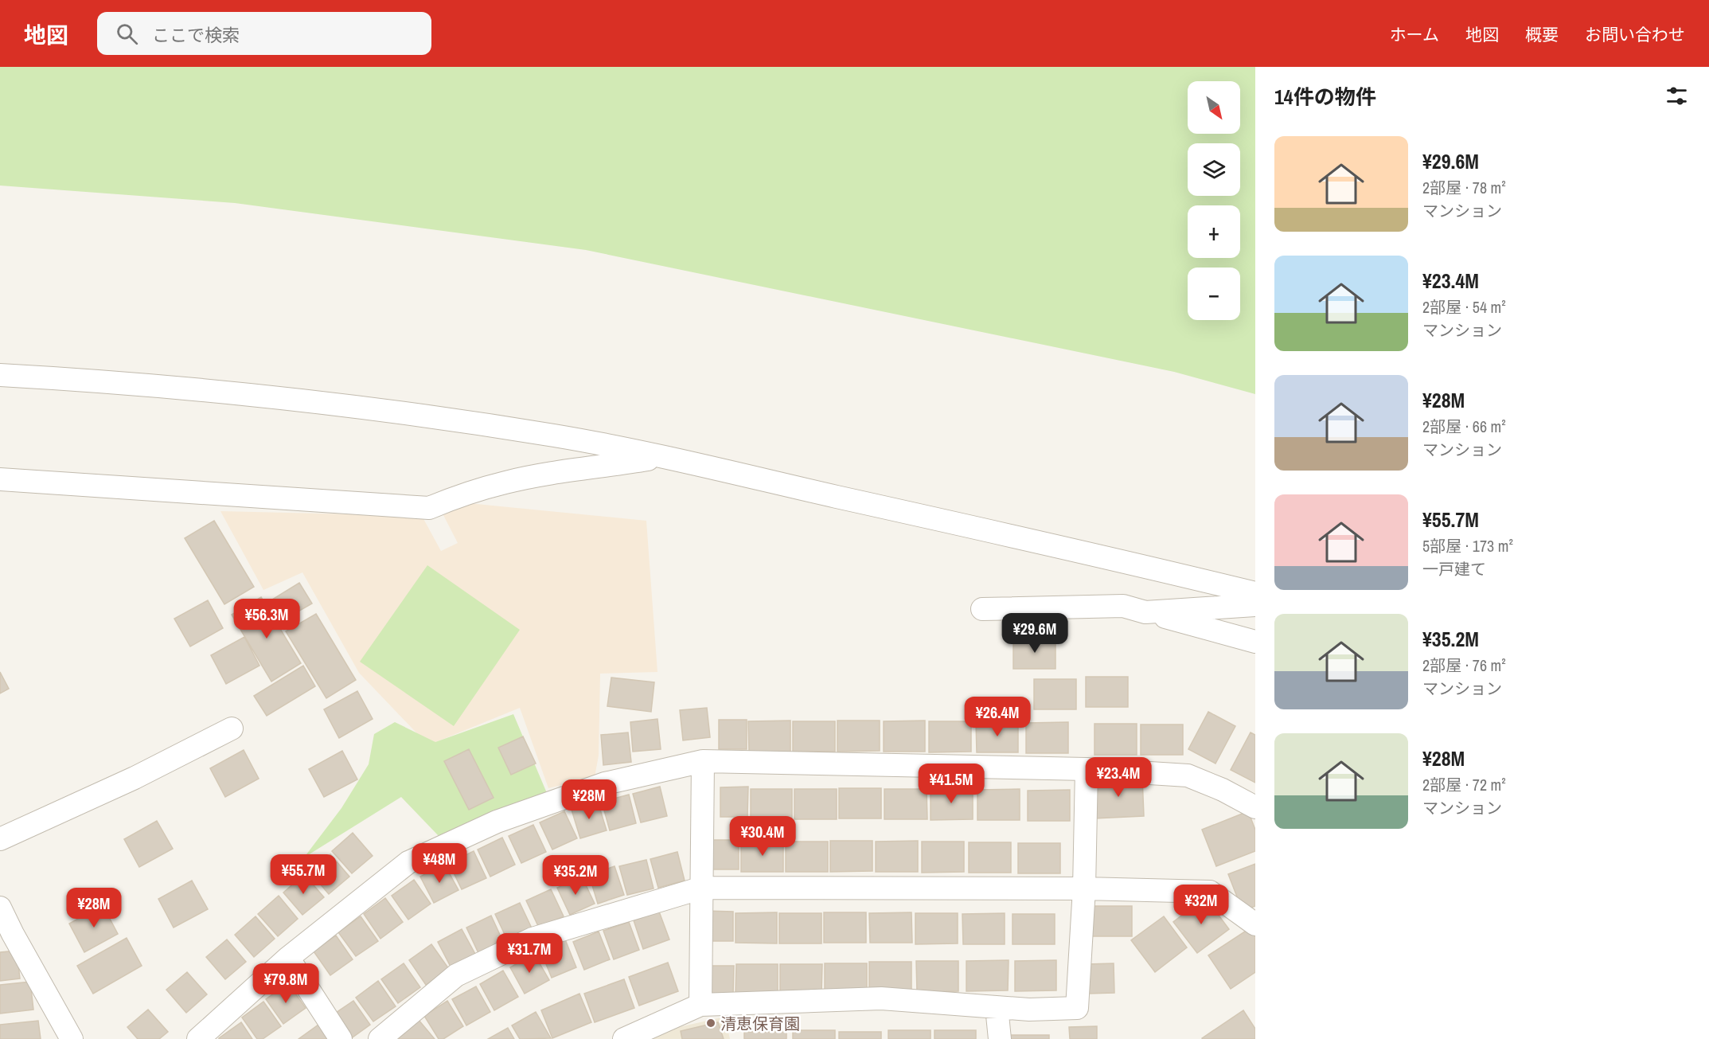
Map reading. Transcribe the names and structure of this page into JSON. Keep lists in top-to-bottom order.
{
  "places": ["清恵保育園"],
  "north": "bottom right",
  "page": {
    "header": "地図",
    "search": "ここで検索",
    "nav": [
      "ホーム",
      "地図",
      "概要",
      "お問い合わせ"
    ],
    "heading": "14件の物件",
    "map_buttons": ["+", "−"],
    "list": [
      {
        "name": "¥29.6M",
        "note": "2部屋 · 78 m² · マンション"
      },
      {
        "name": "¥23.4M",
        "note": "2部屋 · 54 m² · マンション"
      },
      {
        "name": "¥28M",
        "note": "2部屋 · 66 m² · マンション"
      },
      {
        "name": "¥55.7M",
        "note": "5部屋 · 173 m² · 一戸建て"
      },
      {
        "name": "¥35.2M",
        "note": "2部屋 · 76 m² · マンション"
      },
      {
        "name": "¥28M",
        "note": "2部屋 · 72 m² · マンション"
      }
    ],
    "price": [
      "¥56.3M",
      "¥29.6M",
      "¥26.4M",
      "¥23.4M",
      "¥41.5M",
      "¥28M",
      "¥30.4M",
      "¥48M",
      "¥55.7M",
      "¥35.2M",
      "¥32M",
      "¥28M",
      "¥31.7M",
      "¥79.8M"
    ]
  }
}
